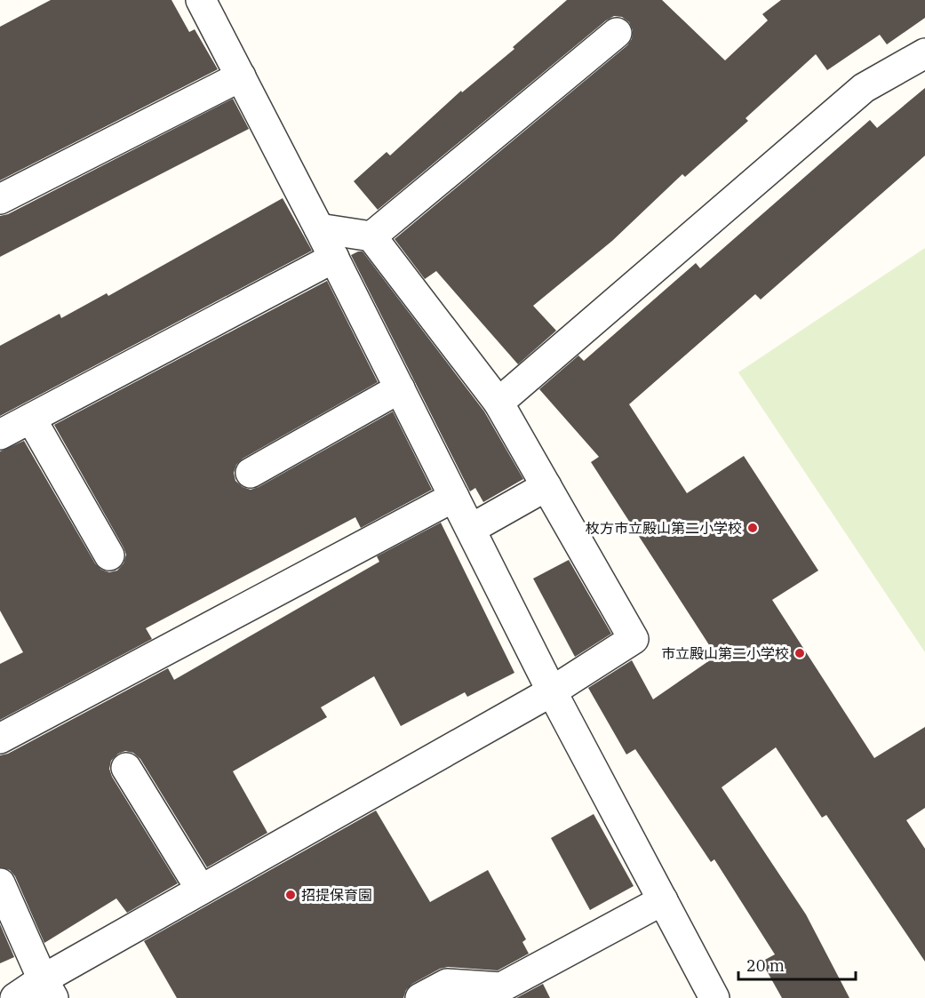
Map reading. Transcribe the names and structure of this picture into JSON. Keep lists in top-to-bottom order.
{
  "places": ["枚方市立殿山第二小学校", "市立殿山第二小学校", "招提保育園"],
  "scale_bar": "20 m"
}
